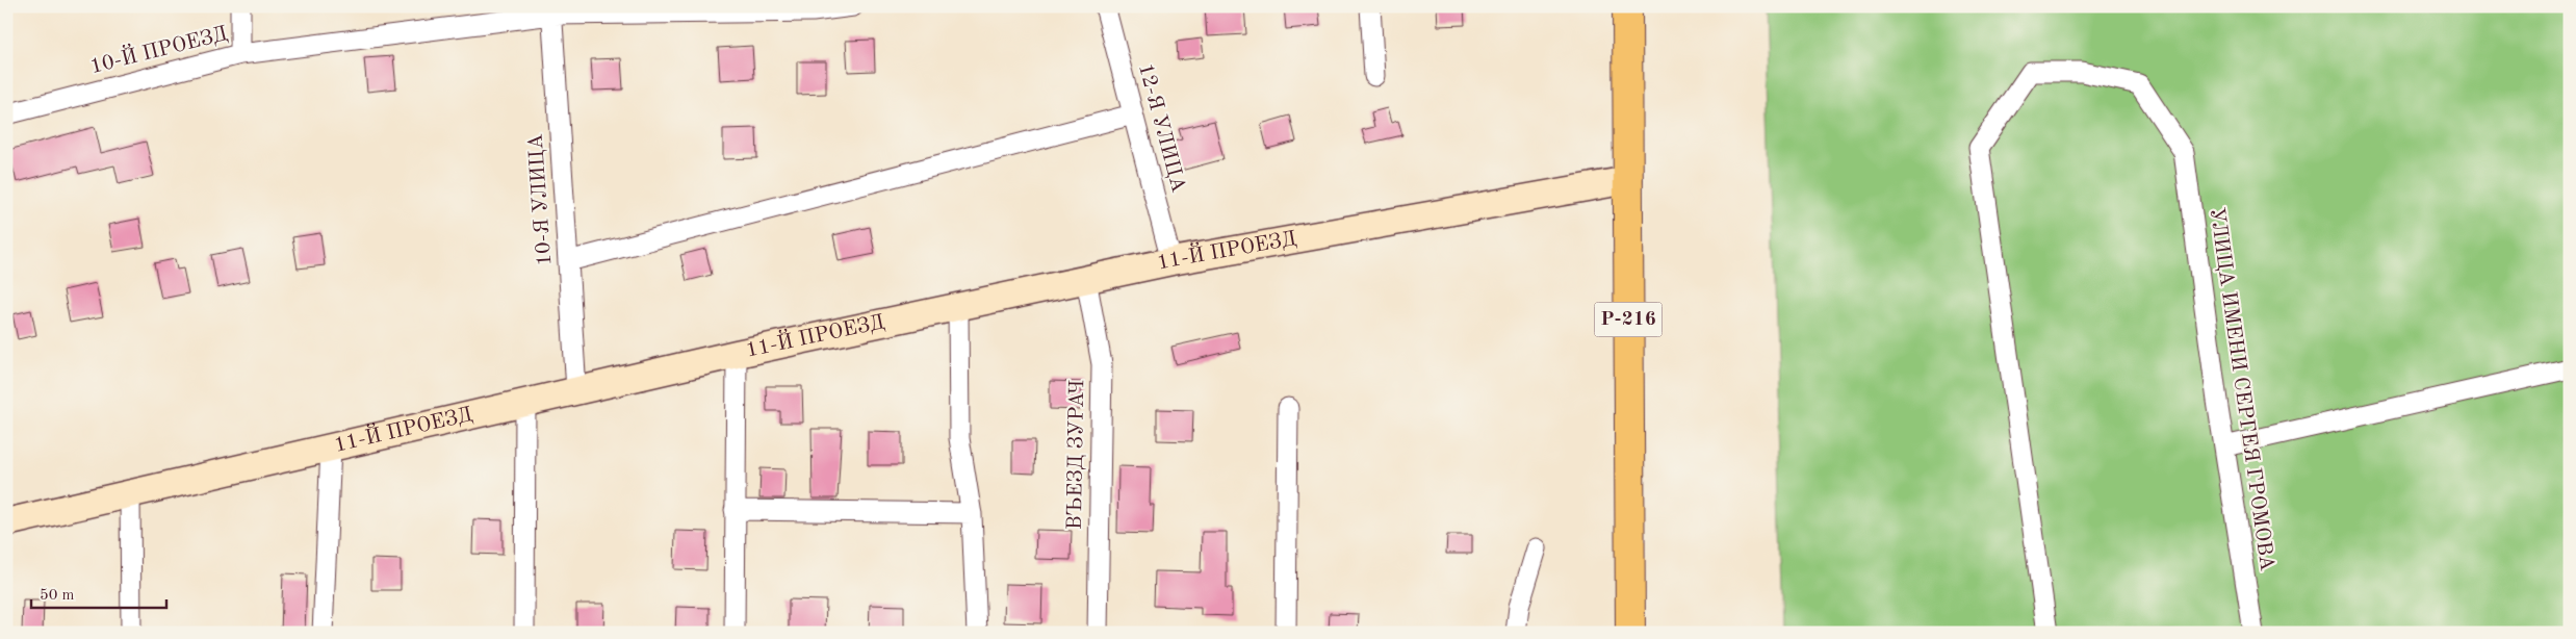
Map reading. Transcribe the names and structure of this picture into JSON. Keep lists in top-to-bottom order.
{
  "streets": {
    "highway": ["Р-216"],
    "street": [
      "10-Й ПРОЕЗД",
      "12-Я УЛИЦА",
      "10-Я УЛИЦА",
      "11-Й ПРОЕЗД",
      "УЛИЦА ИМЕНИ СЕРГЕЯ ГРОМОВА",
      "ВЪЕЗД ЗУРАЧ"
    ]
  },
  "crossings": [
    ["10-Й ПРОЕЗД", "10-Я УЛИЦА"],
    ["12-Я УЛИЦА", "11-Й ПРОЕЗД"],
    ["10-Я УЛИЦА", "11-Й ПРОЕЗД"],
    ["11-Й ПРОЕЗД", "Р-216"],
    ["11-Й ПРОЕЗД", "ВЪЕЗД ЗУРАЧ"]
  ],
  "scale_bar": "50 m"
}
